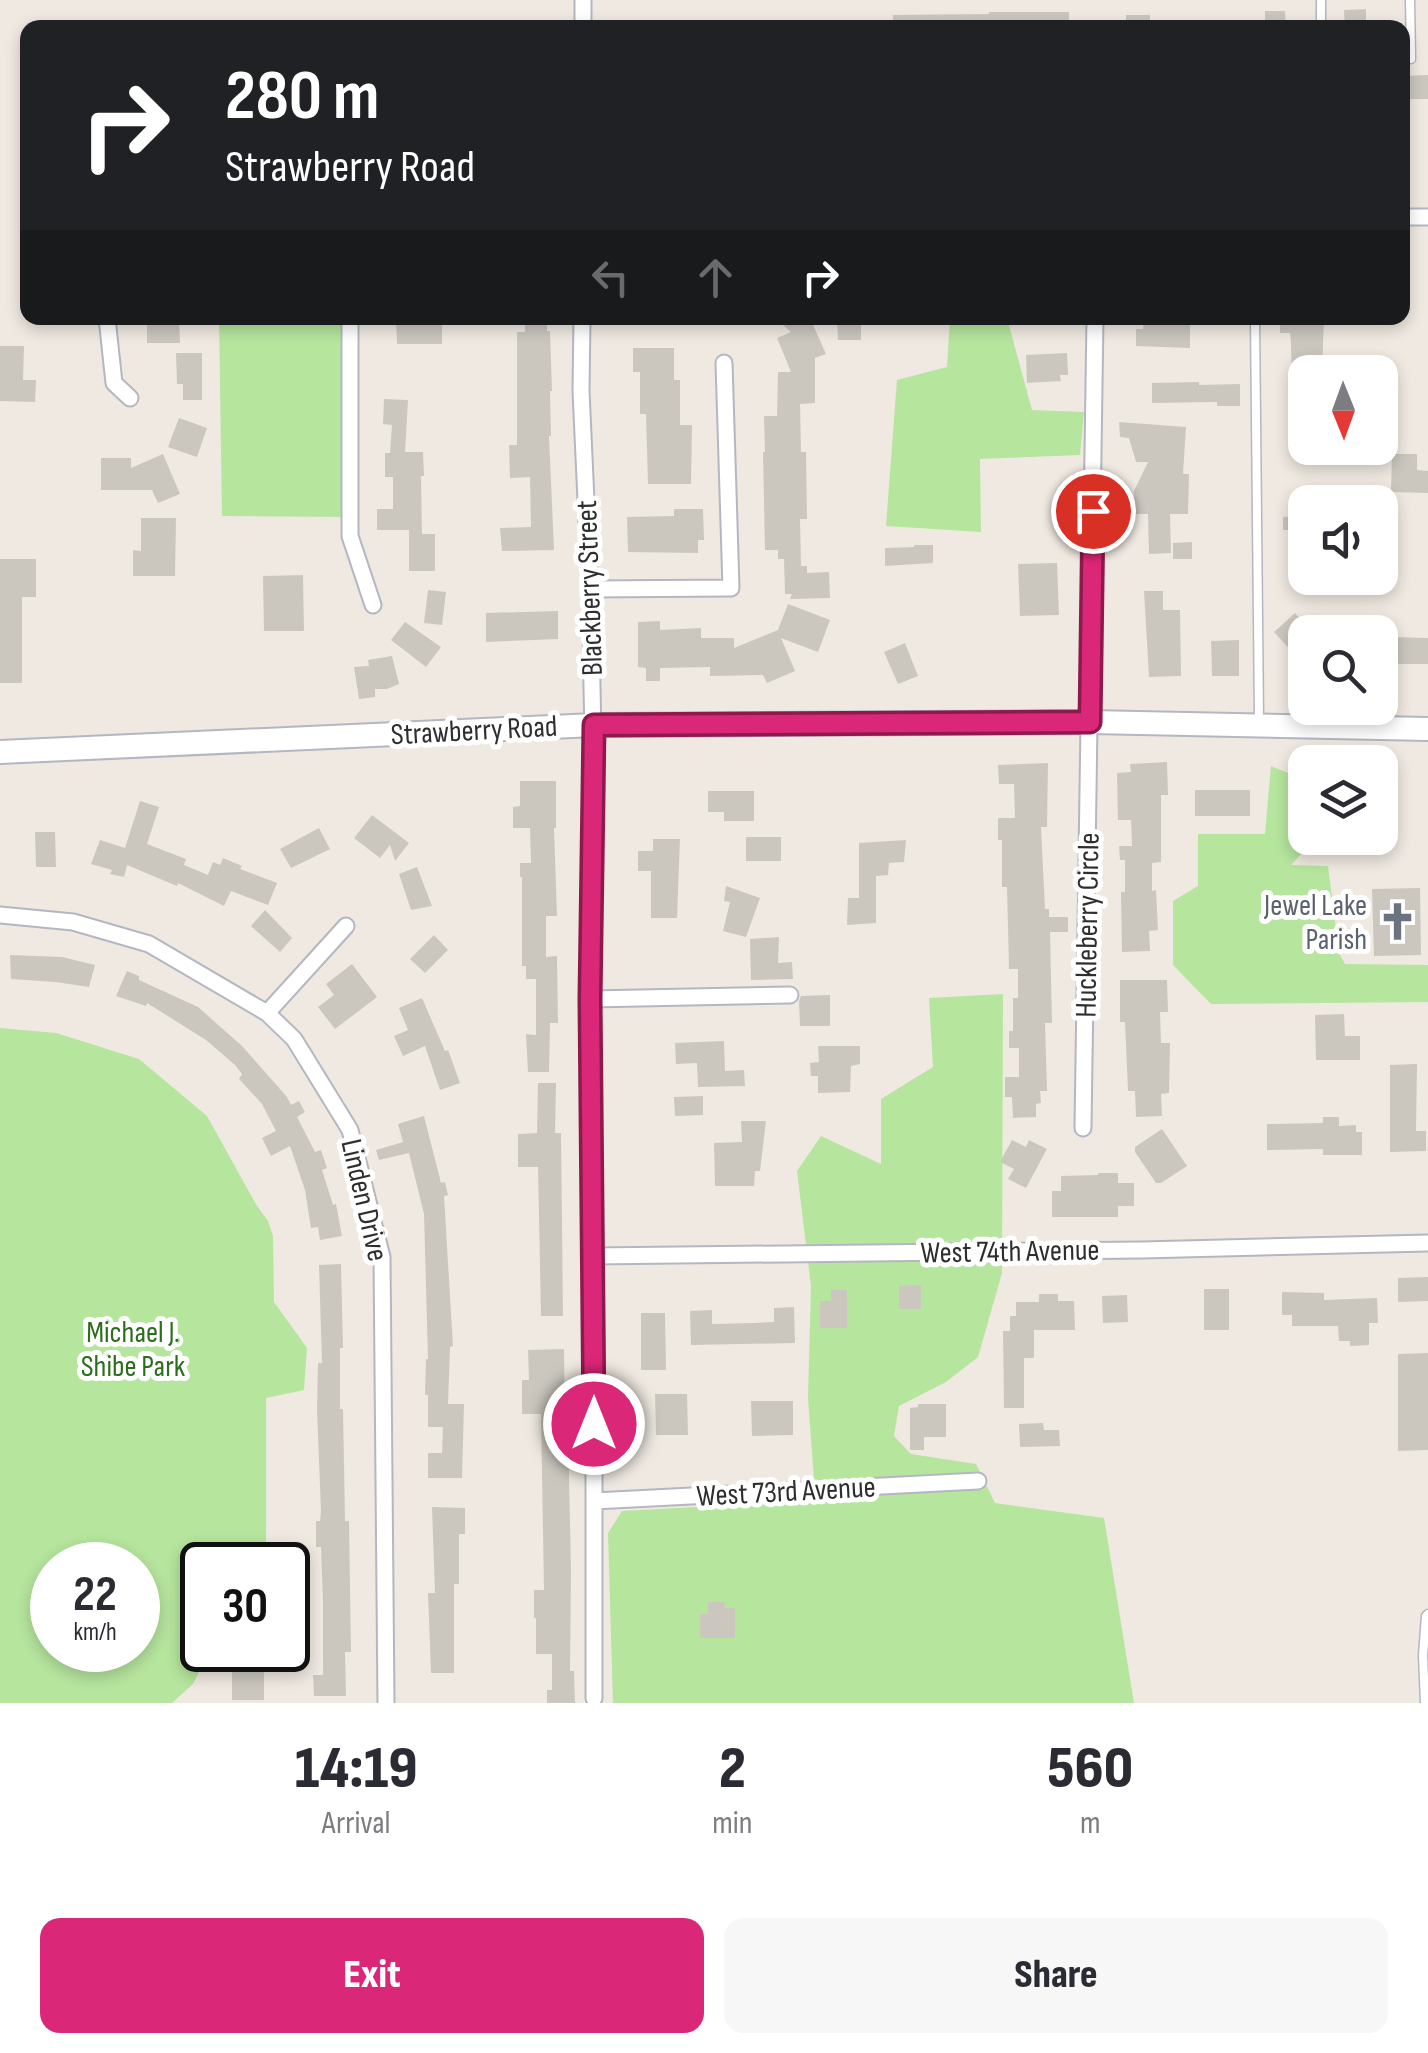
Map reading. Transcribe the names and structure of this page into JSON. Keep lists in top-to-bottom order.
{
  "streets": {
    "street": [
      "Blackberry Street",
      "Strawberry Road",
      "Huckleberry Circle",
      "Linden Drive",
      "West 74th Avenue",
      "West 73rd Avenue"
    ]
  },
  "crossings": [
    ["Blackberry Street", "Strawberry Road"],
    ["Blackberry Street", "West 74th Avenue"],
    ["Blackberry Street", "West 73rd Avenue"],
    ["Strawberry Road", "Huckleberry Circle"]
  ],
  "parks": ["Michael J. Shibe Park"],
  "places": {
    "church": ["Jewel Lake Parish"]
  },
  "north": "bottom",
  "page": {
    "turn": ["280 m", "Strawberry Road"],
    "speed": "22 km/h",
    "limit": "30",
    "eta": [
      "14:19",
      "Arrival",
      "2",
      "min",
      "560",
      "m"
    ],
    "buttons": ["Exit", "Share"]
  }
}
